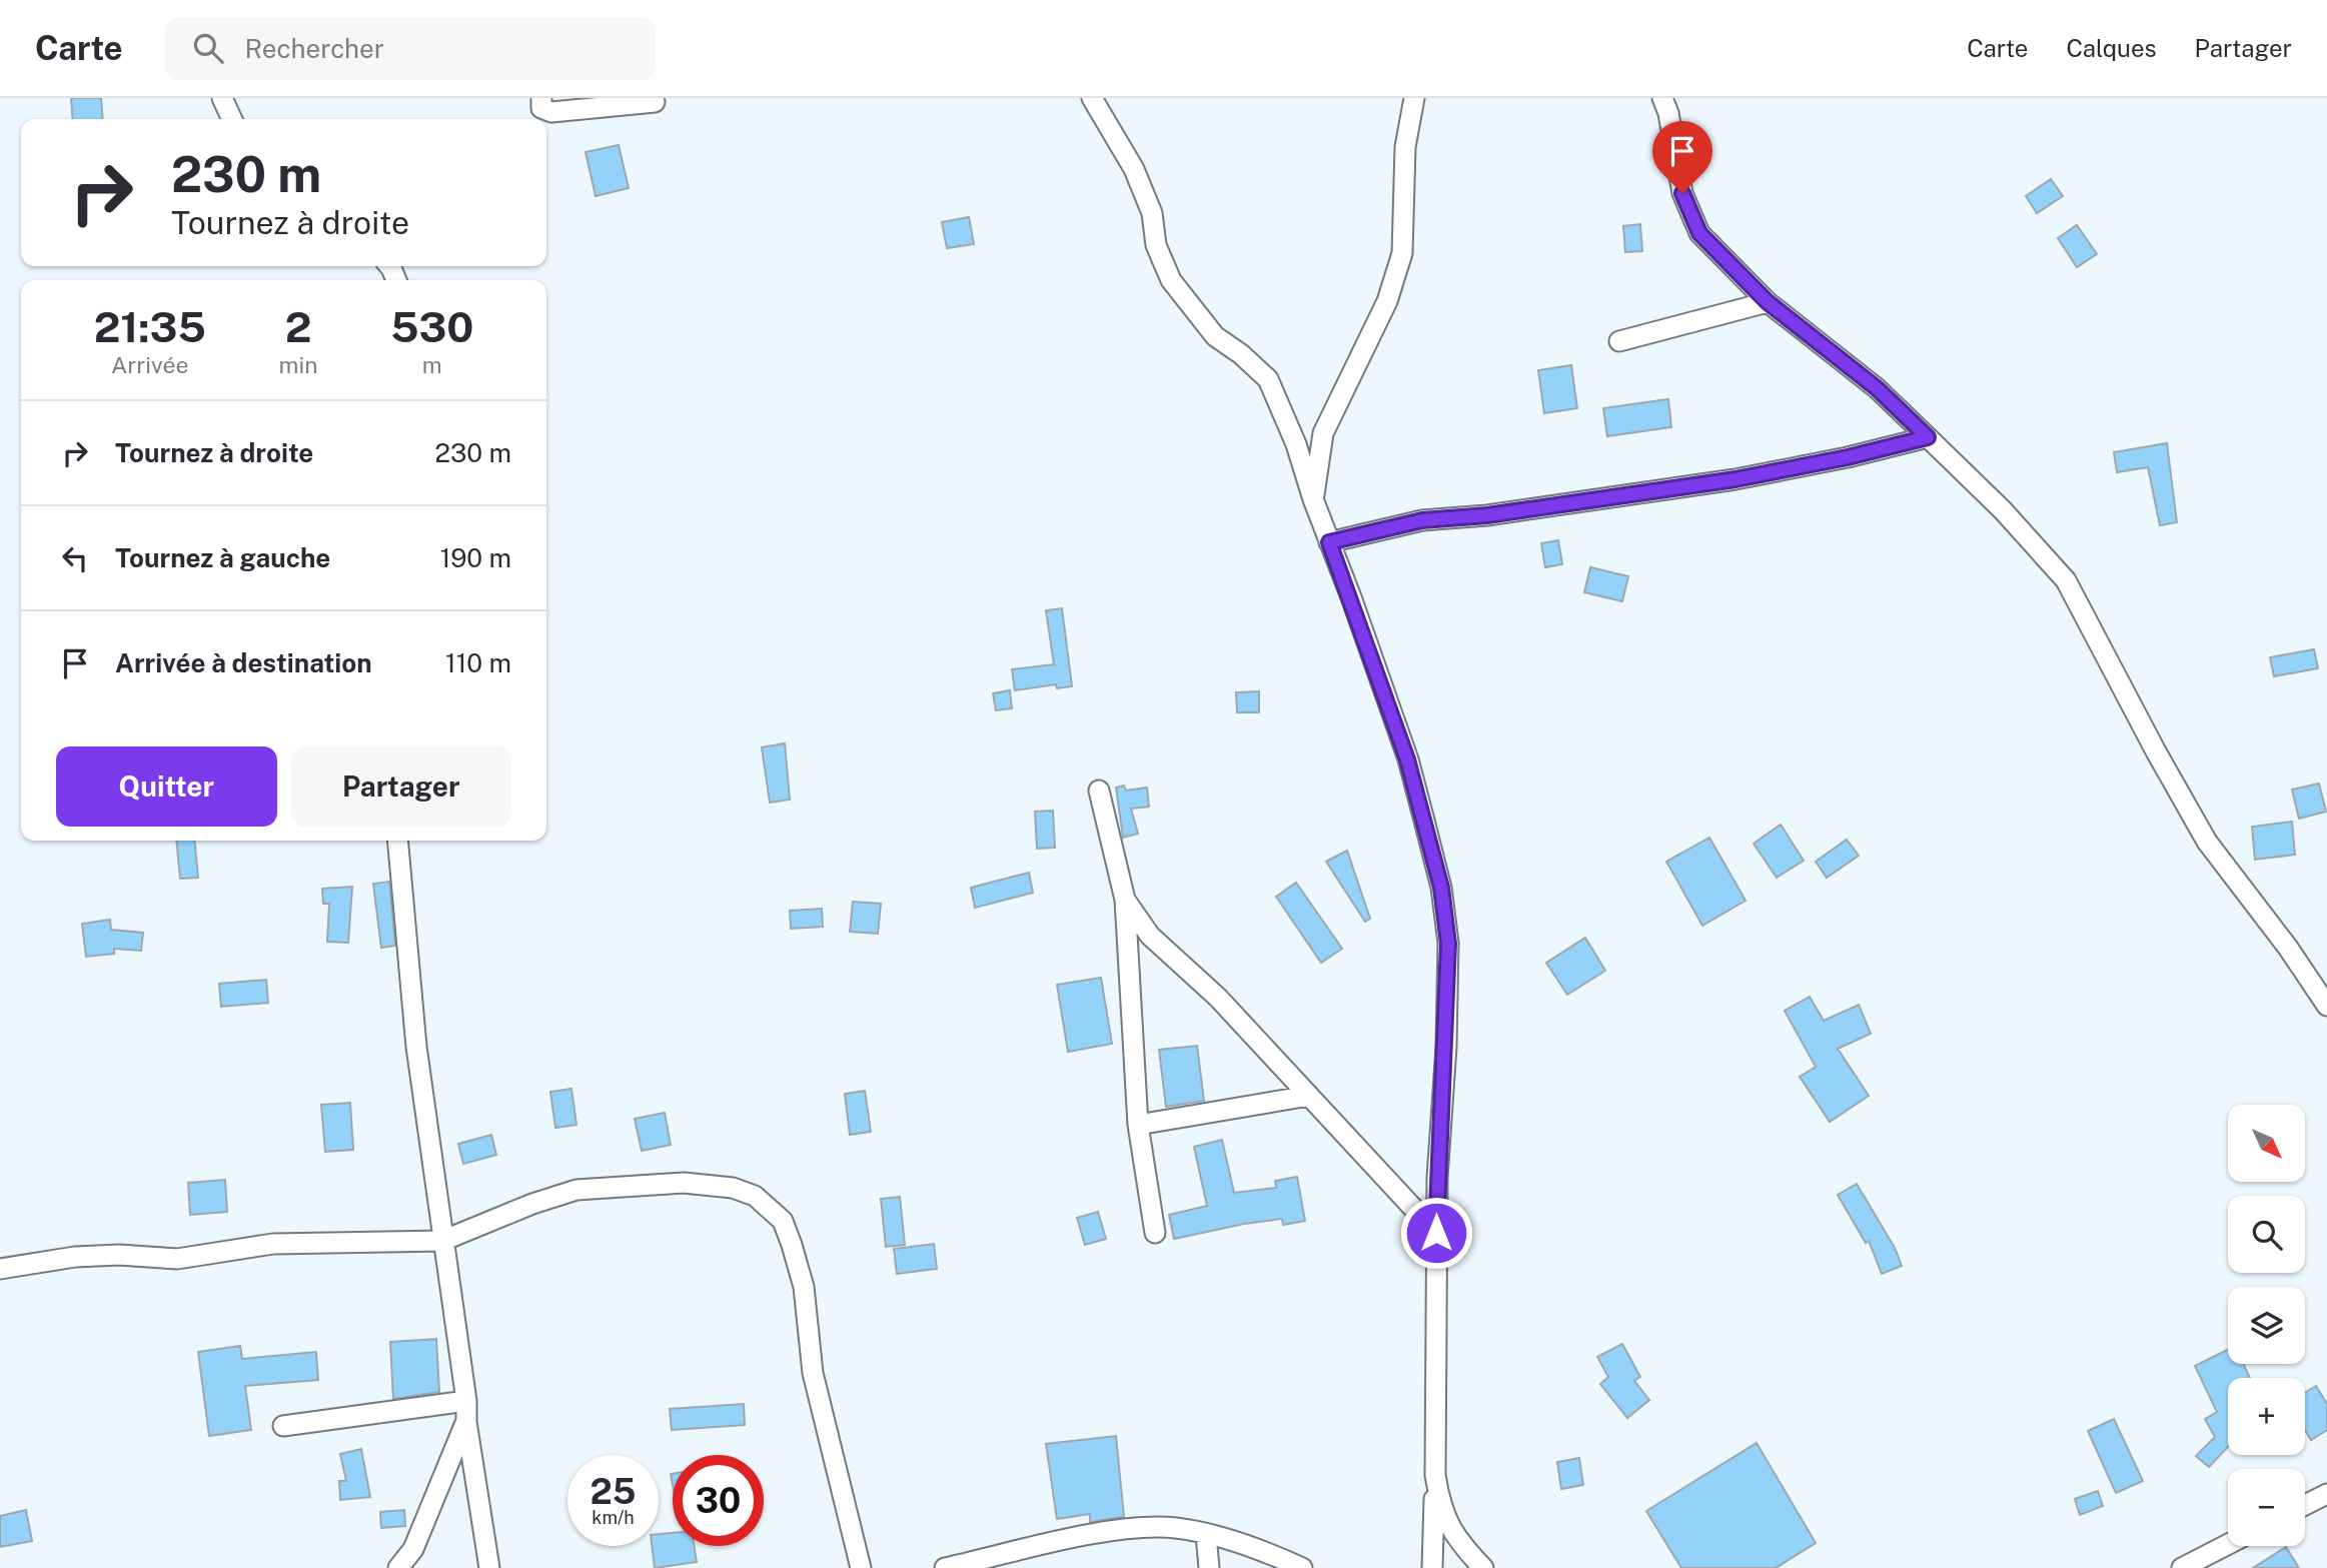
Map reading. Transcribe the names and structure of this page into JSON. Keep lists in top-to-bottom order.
{
  "north": "bottom right",
  "page": {
    "header": "Carte",
    "search": "Rechercher",
    "nav": ["Carte", "Calques", "Partager"],
    "turn": ["230 m", "Tournez à droite"],
    "eta": [
      "21:35",
      "Arrivée",
      "2",
      "min",
      "530",
      "m"
    ],
    "list": [
      {
        "name": "Tournez à droite",
        "value": "230 m"
      },
      {
        "name": "Tournez à gauche",
        "value": "190 m"
      },
      {
        "name": "Arrivée à destination",
        "value": "110 m"
      }
    ],
    "buttons": ["Quitter", "Partager"],
    "map_buttons": ["+", "−"],
    "speed": "25 km/h",
    "limit": "30"
  }
}
